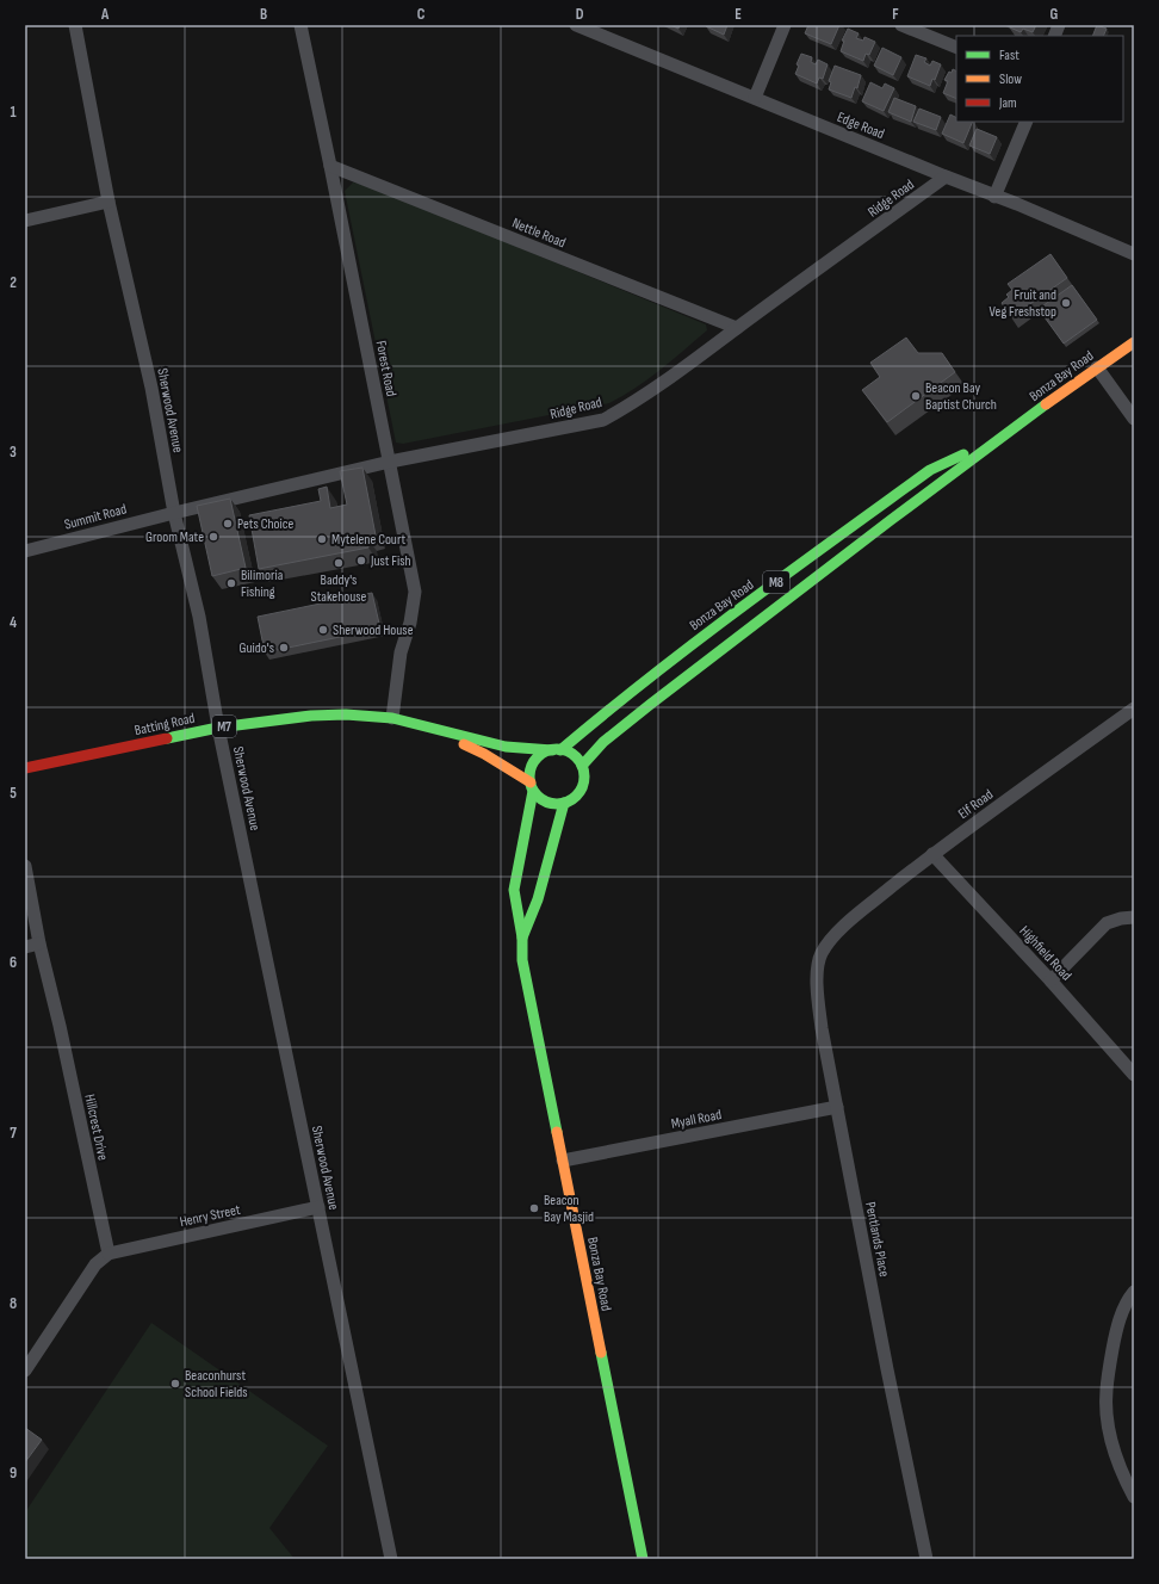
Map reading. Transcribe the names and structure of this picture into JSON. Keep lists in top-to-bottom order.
{
  "streets": {
    "main road": [
      "Bonza Bay Road",
      "M8",
      "Batting Road",
      "M7"
    ],
    "street": [
      "Edge Road",
      "Ridge Road",
      "Nettle Road",
      "Forest Road",
      "Sherwood Avenue",
      "Summit Road",
      "Elf Road",
      "Highfield Road",
      "Myall Road",
      "Hillcrest Drive",
      "Henry Street",
      "Pentlands Place"
    ]
  },
  "crossings": [
    ["Edge Road", "Ridge Road"],
    ["Ridge Road", "Nettle Road"],
    ["Ridge Road", "Forest Road"],
    ["Ridge Road", "Sherwood Avenue"],
    ["Ridge Road", "Summit Road"],
    ["Nettle Road", "Forest Road"],
    ["Forest Road", "Batting Road"],
    ["Bonza Bay Road", "Batting Road"],
    ["Bonza Bay Road", "Myall Road"],
    ["Sherwood Avenue", "Summit Road"],
    ["Sherwood Avenue", "Batting Road"],
    ["Sherwood Avenue", "Henry Street"],
    ["Elf Road", "Highfield Road"],
    ["Elf Road", "Pentlands Place"],
    ["Myall Road", "Pentlands Place"],
    ["Hillcrest Drive", "Henry Street"]
  ],
  "places": [
    "Fruit and Veg Freshstop",
    "Beacon Bay Baptist Church",
    "Pets Choice",
    "Groom Mate",
    "Mytelene Court",
    "Just Fish",
    "Baddy's Stakehouse",
    "Bilimoria Fishing",
    "Sherwood House",
    "Guido's",
    "Beacon Bay Masjid",
    "Beaconhurst School Fields"
  ],
  "legend": ["Fast", "Slow", "Jam"],
  "grid": {
    "columns": [
      "A",
      "B",
      "C",
      "D",
      "E",
      "F",
      "G"
    ],
    "rows": [
      "1",
      "2",
      "3",
      "4",
      "5",
      "6",
      "7",
      "8",
      "9"
    ]
  }
}
